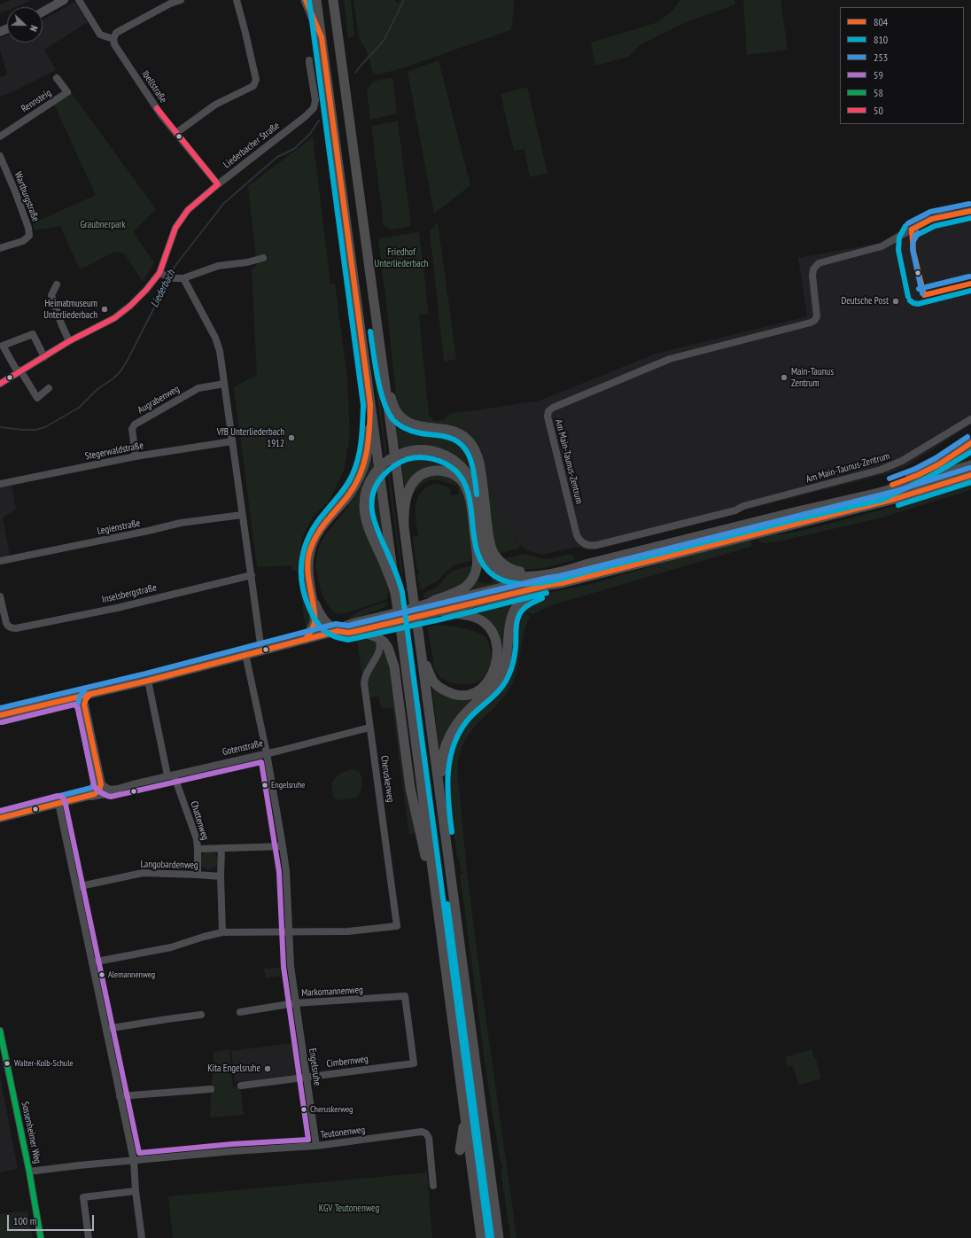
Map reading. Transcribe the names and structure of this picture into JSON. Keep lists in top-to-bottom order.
{
  "streets": {
    "main road": ["Gotenstraße"],
    "street": [
      "Ibellstraße",
      "Rennsteig",
      "Liederbacher Straße",
      "Wartburgstraße",
      "Augrabenweg",
      "Stegerwaldstraße",
      "Am Main-Taunus-Zentrum",
      "Legienstraße",
      "Inselsbergstraße",
      "Cheruskerweg",
      "Chattenweg",
      "Langobardenweg",
      "Markomannenweg",
      "Cimbernweg",
      "Engelsruhe",
      "Sossenheimer Weg",
      "Teutonenweg"
    ]
  },
  "crossings": [
    ["Ibellstraße", "Liederbacher Straße"],
    ["Augrabenweg", "Stegerwaldstraße"],
    ["Gotenstraße", "Cheruskerweg"],
    ["Gotenstraße", "Chattenweg"],
    ["Gotenstraße", "Engelsruhe"],
    ["Cheruskerweg", "Engelsruhe"],
    ["Chattenweg", "Langobardenweg"],
    ["Langobardenweg", "Engelsruhe"],
    ["Markomannenweg", "Cimbernweg"],
    ["Markomannenweg", "Engelsruhe"],
    ["Cimbernweg", "Engelsruhe"],
    ["Engelsruhe", "Teutonenweg"],
    ["Sossenheimer Weg", "Teutonenweg"]
  ],
  "water": ["Liederbach"],
  "parks": ["Graubnerpark", "Friedhof Unterliederbach", "KGV Teutonenweg"],
  "places": [
    "Deutsche Post",
    "Heimatmuseum Unterliederbach",
    "Main-Taunus Zentrum",
    "VfB Unterliederbach 1912",
    "Engelsruhe",
    "Alemannenweg",
    "Walter-Kolb-Schule",
    "Kita Engelsruhe",
    "Cheruskerweg"
  ],
  "lines": [
    "transit line 804",
    "transit line 810",
    "transit line 50",
    "transit line 253",
    "transit line 59",
    "transit line 58"
  ],
  "legend": [
    "804",
    "810",
    "253",
    "59",
    "58",
    "50"
  ],
  "scale_bar": "100 m",
  "north": "right"
}
